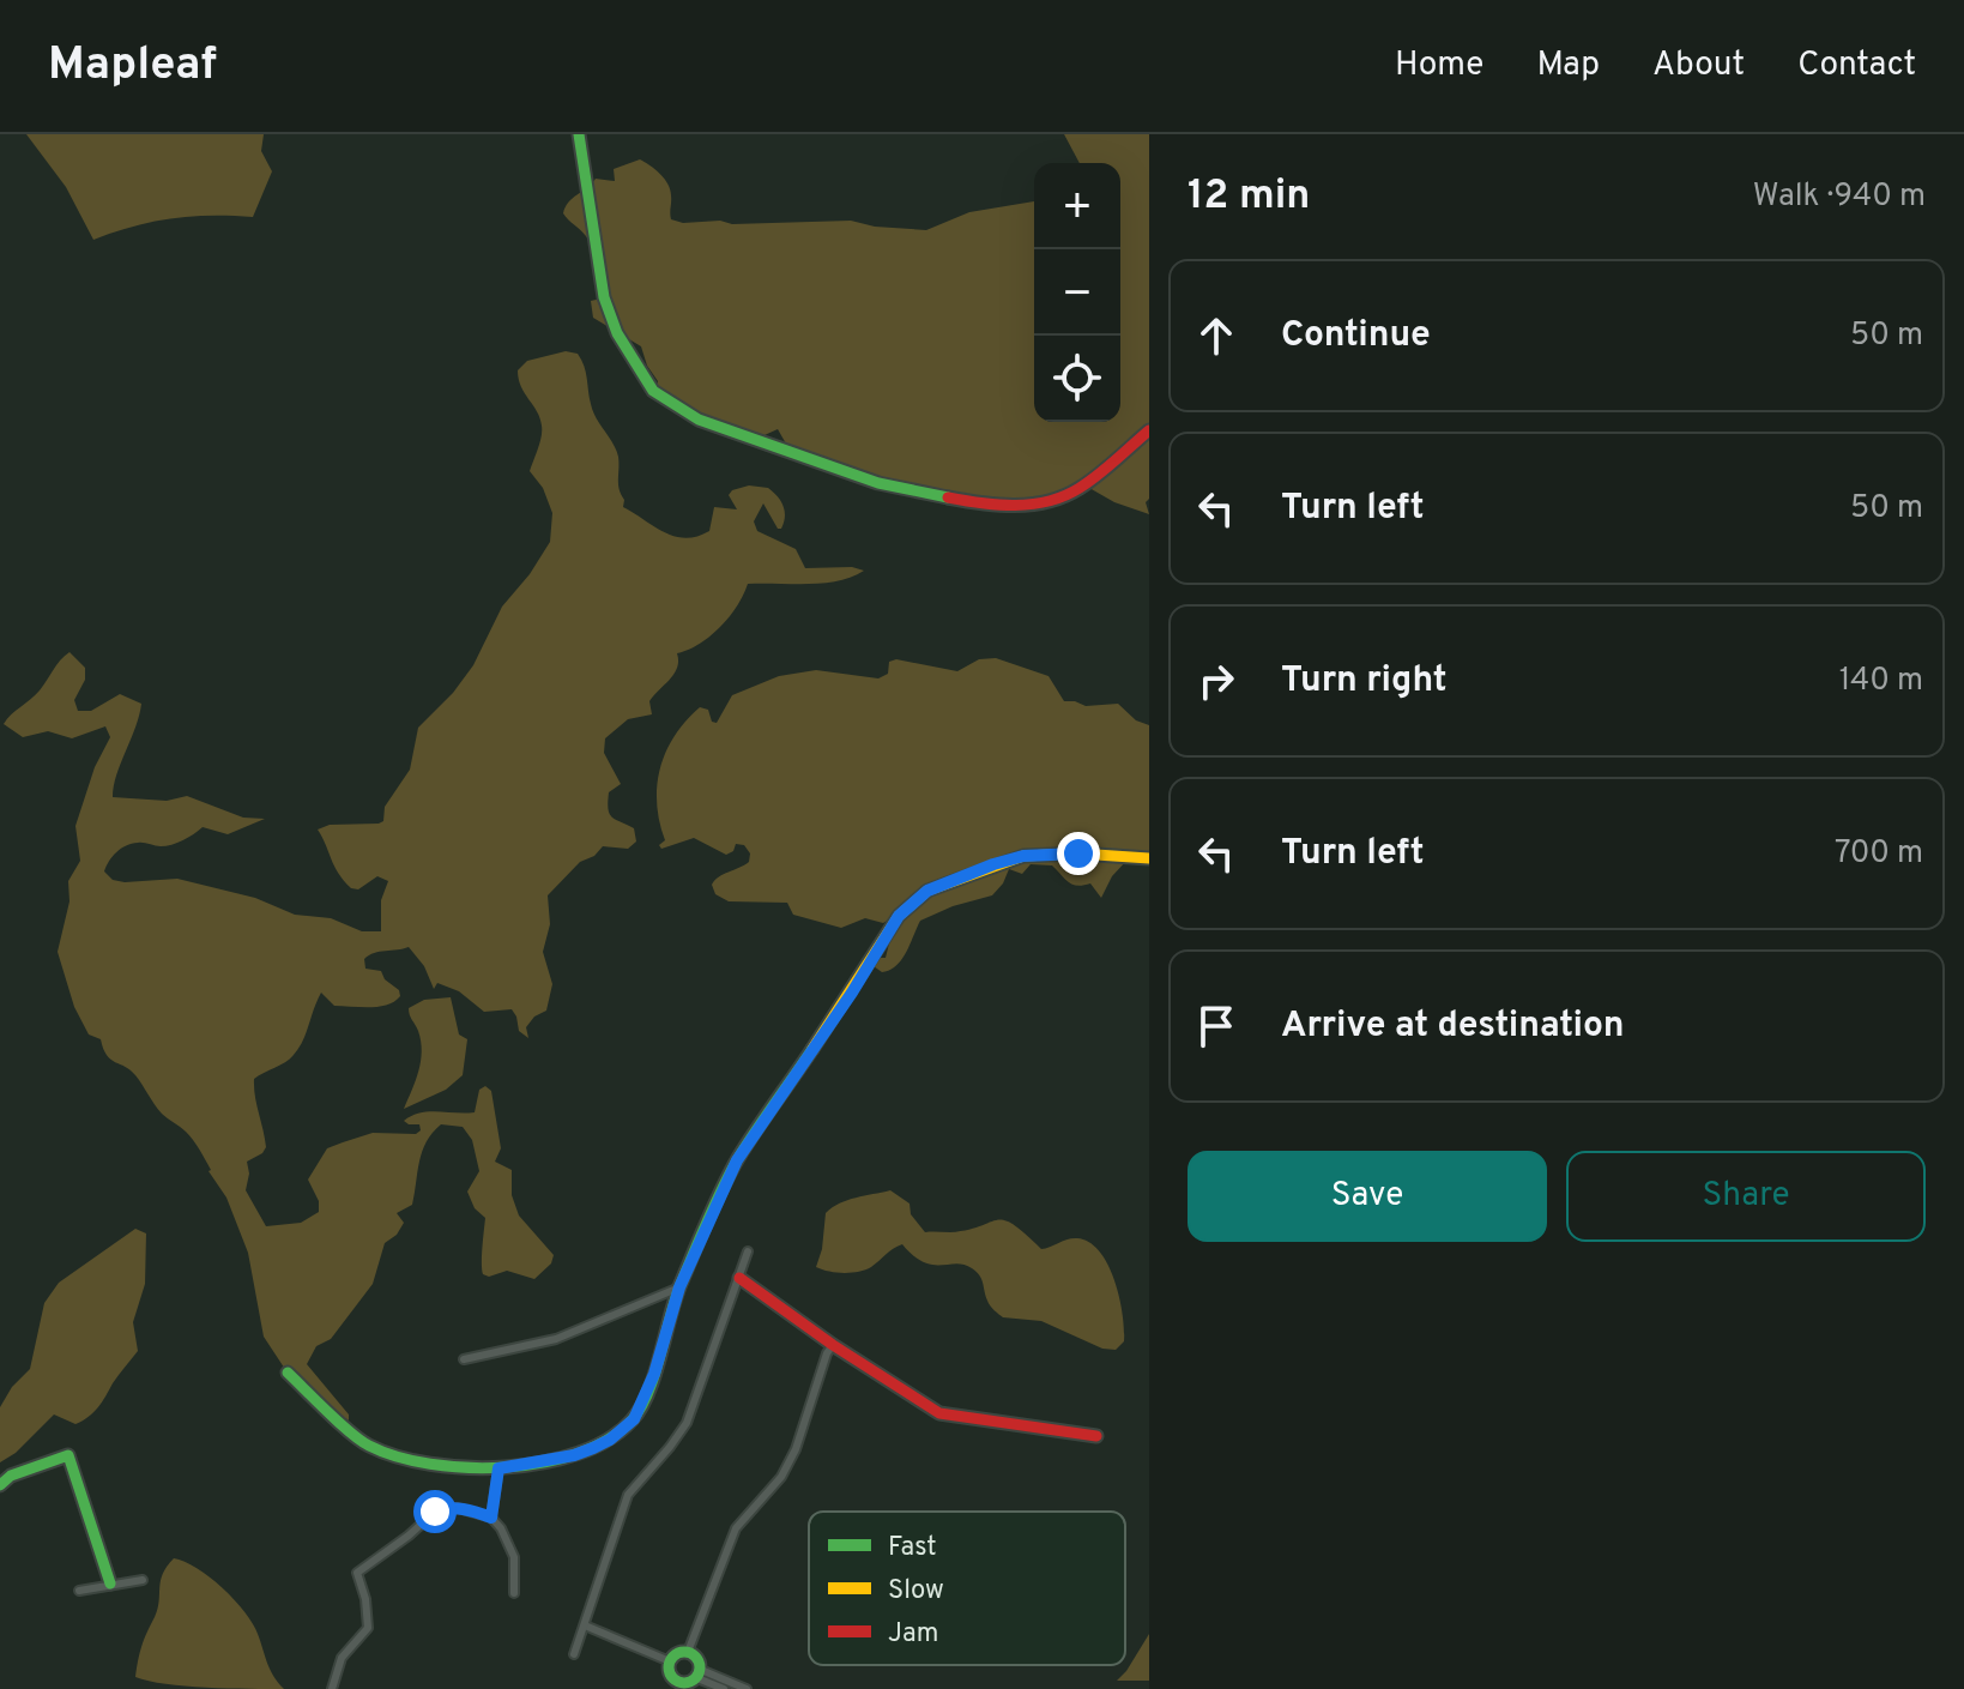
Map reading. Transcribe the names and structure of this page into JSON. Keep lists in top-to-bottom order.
{
  "legend": ["Fast", "Slow", "Jam"],
  "page": {
    "header": "Mapleaf",
    "nav": [
      "Home",
      "Map",
      "About",
      "Contact"
    ],
    "heading": ["12 min", "Walk · 940 m"],
    "map_buttons": ["+", "−"],
    "list": [
      ["Continue", "50 m"],
      ["Turn left", "50 m"],
      ["Turn right", "140 m"],
      ["Turn left", "700 m"],
      "Arrive at destination"
    ],
    "buttons": ["Save", "Share"]
  }
}
